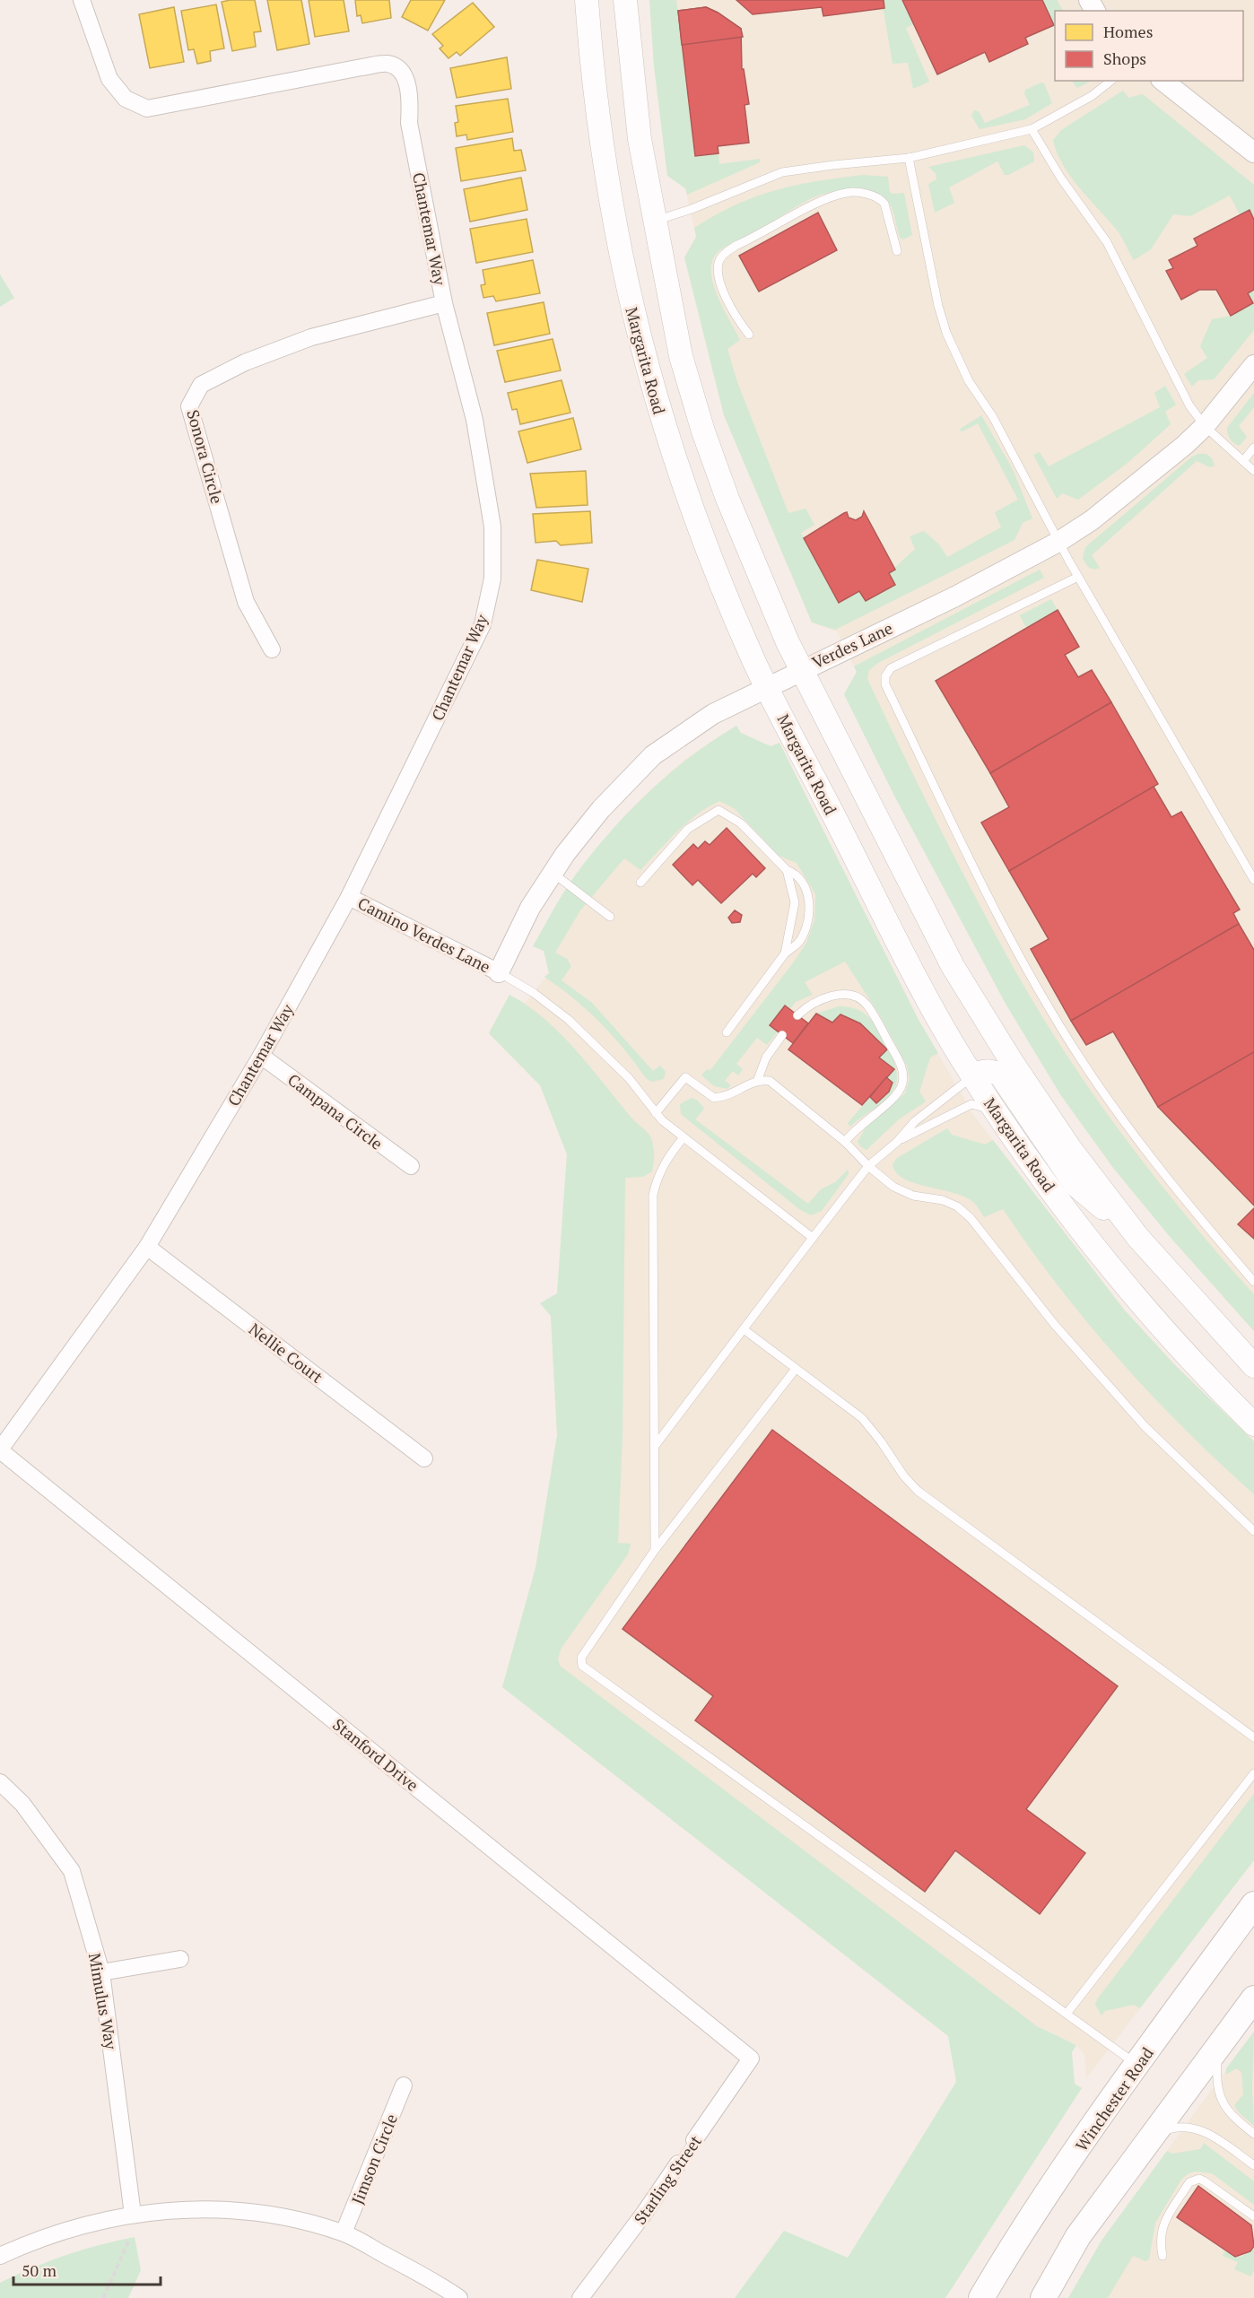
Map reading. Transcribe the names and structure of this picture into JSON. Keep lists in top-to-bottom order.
{
  "streets": {
    "main road": ["Margarita Road", "Winchester Road"],
    "street": [
      "Chantemar Way",
      "Sonora Circle",
      "Verdes Lane",
      "Camino Verdes Lane",
      "Campana Circle",
      "Nellie Court",
      "Stanford Drive",
      "Mimulus Way",
      "Jimson Circle",
      "Starling Street"
    ]
  },
  "crossings": [
    ["Chantemar Way", "Sonora Circle"],
    ["Chantemar Way", "Camino Verdes Lane"],
    ["Chantemar Way", "Campana Circle"],
    ["Chantemar Way", "Nellie Court"],
    ["Chantemar Way", "Stanford Drive"],
    ["Margarita Road", "Verdes Lane"],
    ["Verdes Lane", "Camino Verdes Lane"],
    ["Stanford Drive", "Starling Street"]
  ],
  "legend": ["Homes", "Shops"],
  "scale_bar": "50 m"
}
